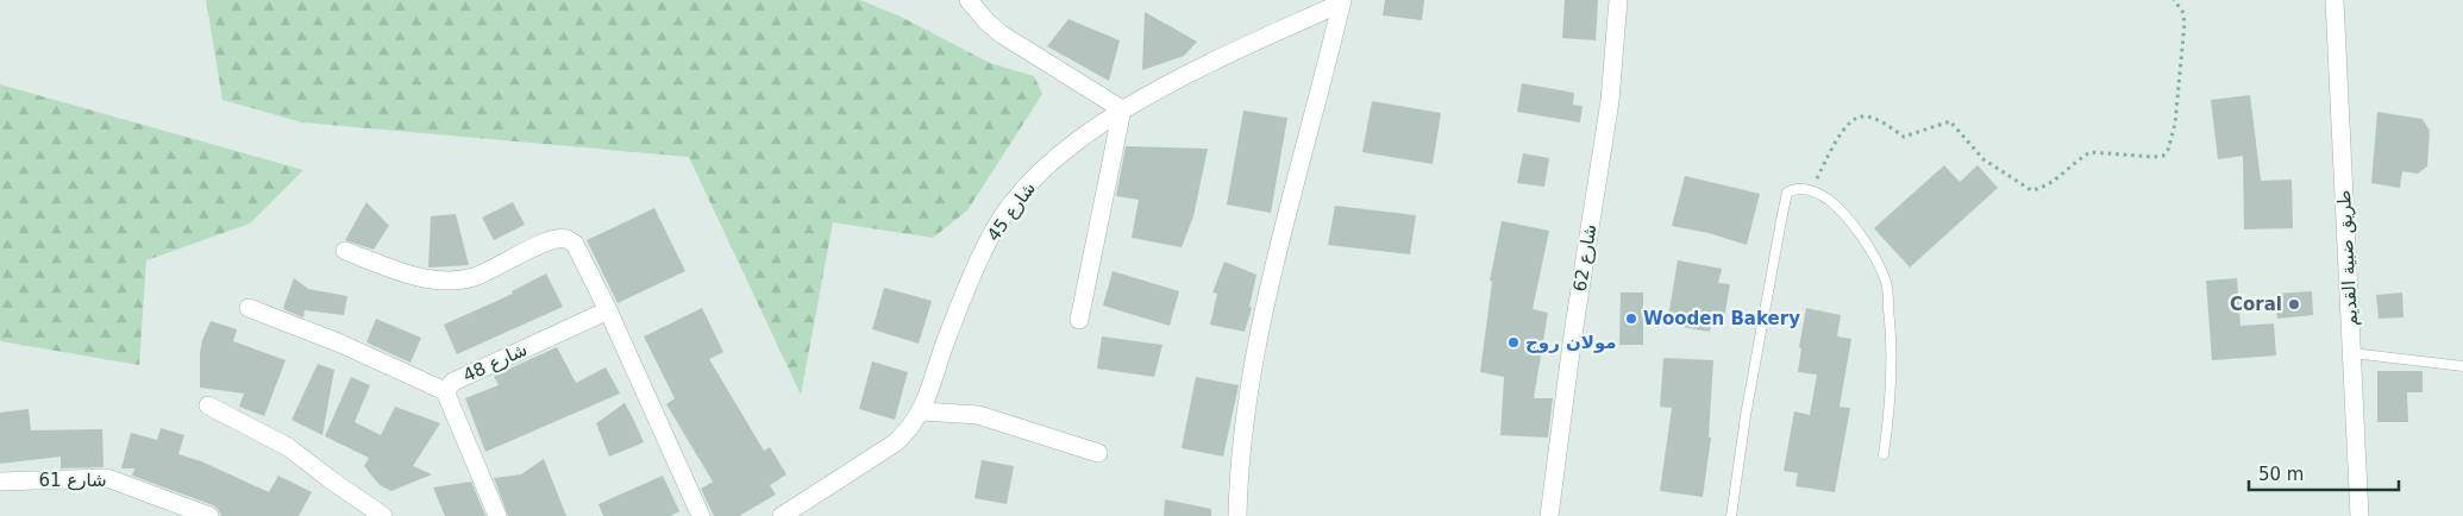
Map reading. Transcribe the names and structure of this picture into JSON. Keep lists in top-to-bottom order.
{
  "streets": {
    "street": [
      "شارع 45",
      "شارع 62",
      "طريق ضبية القديم",
      "شارع 48",
      "شارع 61"
    ]
  },
  "places": ["Coral", "Wooden Bakery", "مولان روج"],
  "scale_bar": "50 m"
}
